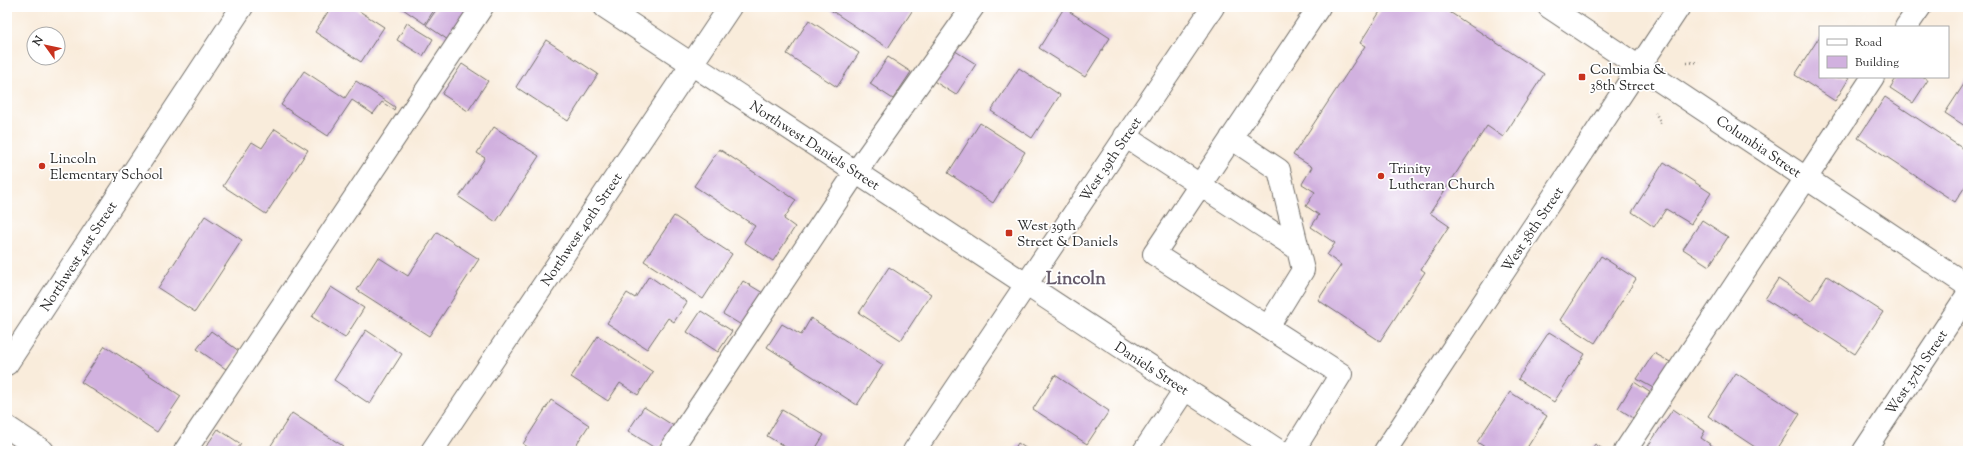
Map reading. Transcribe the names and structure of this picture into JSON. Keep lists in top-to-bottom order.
{
  "streets": {
    "street": [
      "Northwest Daniels Street",
      "Columbia Street",
      "West 39th Street",
      "Northwest 40th Street",
      "West 38th Street",
      "Northwest 41st Street",
      "Daniels Street",
      "West 37th Street"
    ]
  },
  "crossings": [
    ["Northwest Daniels Street", "West 39th Street"],
    ["Northwest Daniels Street", "Northwest 40th Street"],
    ["Northwest Daniels Street", "Daniels Street"],
    ["Columbia Street", "West 38th Street"],
    ["West 39th Street", "Daniels Street"]
  ],
  "districts": ["Lincoln"],
  "places": {
    "transit": ["Columbia & 38th Street", "West 39th Street & Daniels"],
    "other": ["Lincoln Elementary School", "Trinity Lutheran Church"]
  },
  "legend": ["Road", "Building"],
  "north": "top left"
}
